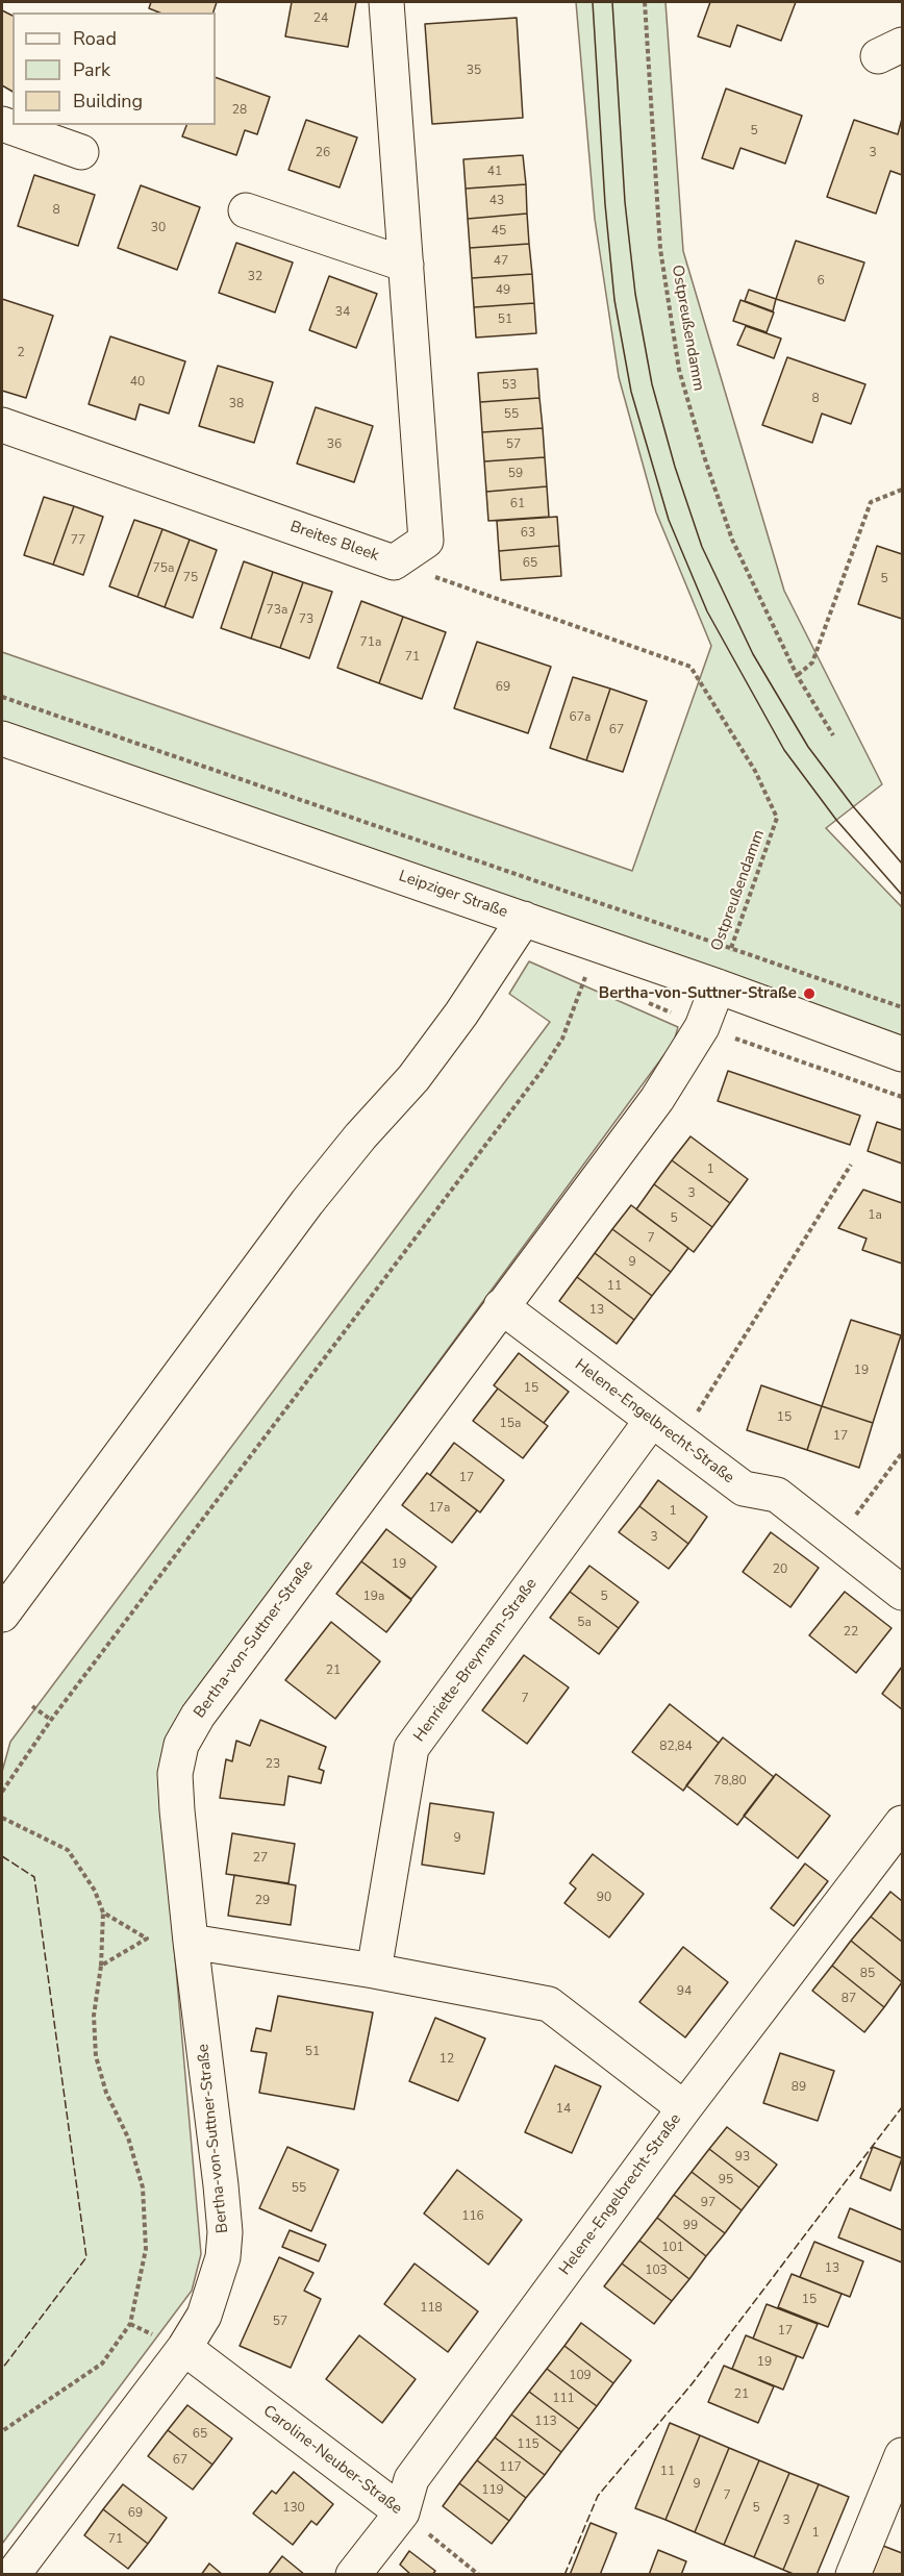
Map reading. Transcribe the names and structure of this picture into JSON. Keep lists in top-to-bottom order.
{
  "streets": {
    "street": [
      "Breites Bleek",
      "Leipziger Straße",
      "Helene-Engelbrecht-Straße",
      "Bertha-von-Suttner-Straße",
      "Henriette-Breymann-Straße",
      "Caroline-Neuber-Straße"
    ],
    "path": ["Ostpreußendamm"]
  },
  "crossings": [
    ["Ostpreußendamm", "Breites Bleek"],
    ["Ostpreußendamm", "Leipziger Straße"],
    ["Ostpreußendamm", "Bertha-von-Suttner-Straße"],
    ["Leipziger Straße", "Bertha-von-Suttner-Straße"],
    ["Helene-Engelbrecht-Straße", "Bertha-von-Suttner-Straße"],
    ["Helene-Engelbrecht-Straße", "Henriette-Breymann-Straße"],
    ["Helene-Engelbrecht-Straße", "Caroline-Neuber-Straße"],
    ["Bertha-von-Suttner-Straße", "Caroline-Neuber-Straße"]
  ],
  "places": ["Bertha-von-Suttner-Straße"],
  "house_numbers": [
    "24",
    "35",
    "28",
    "5",
    "26",
    "3",
    "41",
    "43",
    "8",
    "30",
    "45",
    "47",
    "32",
    "6",
    "49",
    "34",
    "51",
    "2",
    "40",
    "53",
    "8",
    "38",
    "55",
    "36",
    "57",
    "59",
    "61",
    "63",
    "77",
    "65",
    "75a",
    "75",
    "5",
    "73a",
    "73",
    "71a",
    "71",
    "69",
    "67a",
    "67",
    "1",
    "3",
    "1a",
    "5",
    "7",
    "9",
    "11",
    "13",
    "19",
    "15",
    "15",
    "15a",
    "17",
    "17",
    "17a",
    "1",
    "3",
    "19",
    "20",
    "19a",
    "5",
    "5a",
    "22",
    "21",
    "7",
    "82,84",
    "23",
    "78,80",
    "9",
    "27",
    "90",
    "29",
    "85",
    "94",
    "87",
    "51",
    "12",
    "89",
    "14",
    "93",
    "95",
    "55",
    "97",
    "116",
    "99",
    "101",
    "13",
    "103",
    "15",
    "118",
    "57",
    "17",
    "19",
    "109",
    "21",
    "111",
    "113",
    "65",
    "115",
    "67",
    "117",
    "11",
    "9",
    "119",
    "7",
    "130",
    "5",
    "69",
    "3",
    "1",
    "71"
  ],
  "legend": ["Road", "Park", "Building"]
}
